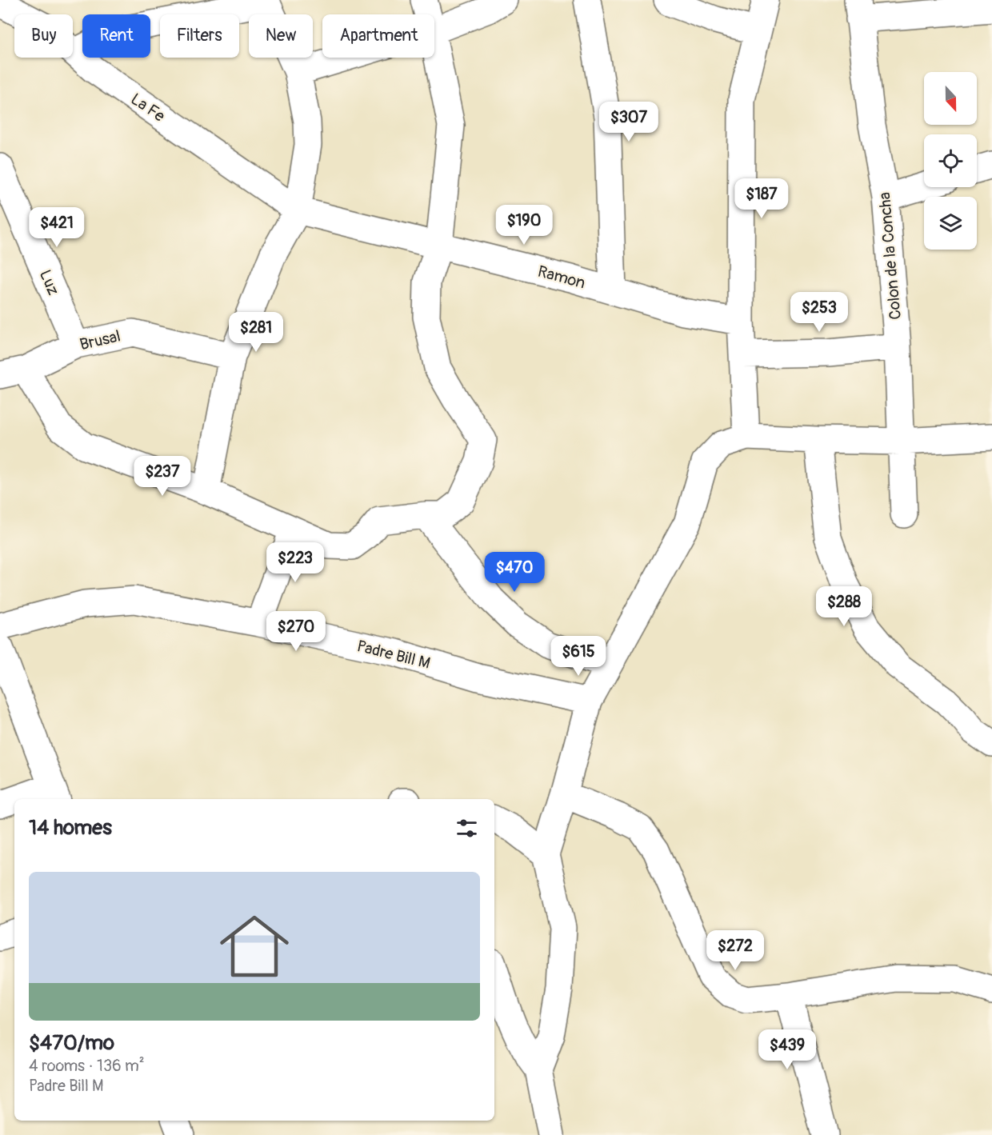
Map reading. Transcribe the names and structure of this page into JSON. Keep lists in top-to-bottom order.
{
  "streets": {
    "street": [
      "La Fe",
      "Colon de la Concha",
      "Ramon",
      "Luz",
      "Brusal",
      "Padre Bill M"
    ]
  },
  "crossings": [
    ["La Fe", "Ramon"],
    ["Luz", "Brusal"]
  ],
  "north": "bottom",
  "page": {
    "chip": [
      "Buy",
      "Rent",
      "Filters",
      "New",
      "Apartment"
    ],
    "price": [
      "$307",
      "$187",
      "$190",
      "$421",
      "$253",
      "$281",
      "$237",
      "$223",
      "$470",
      "$288",
      "$270",
      "$615",
      "$272",
      "$439"
    ],
    "heading": "14 homes",
    "list": [
      {
        "name": "$470/mo",
        "note": "4 rooms · 136 m² · Padre Bill M"
      }
    ]
  }
}
